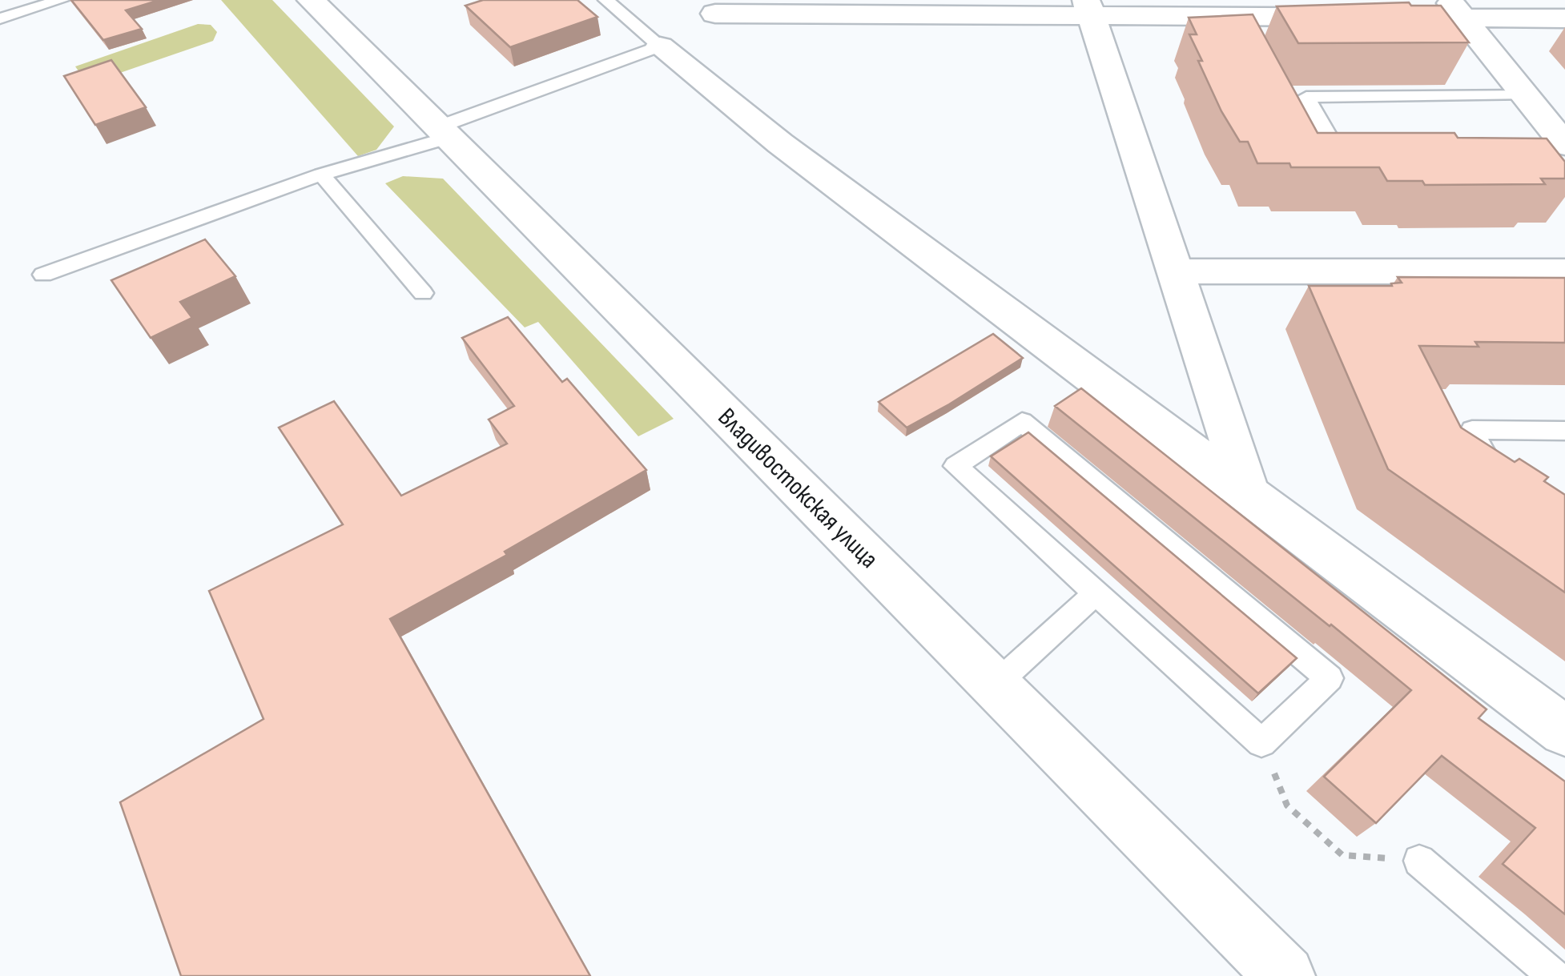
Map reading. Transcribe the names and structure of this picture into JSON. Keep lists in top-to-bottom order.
{
  "streets": {
    "street": ["Владивостокская улица"]
  }
}
